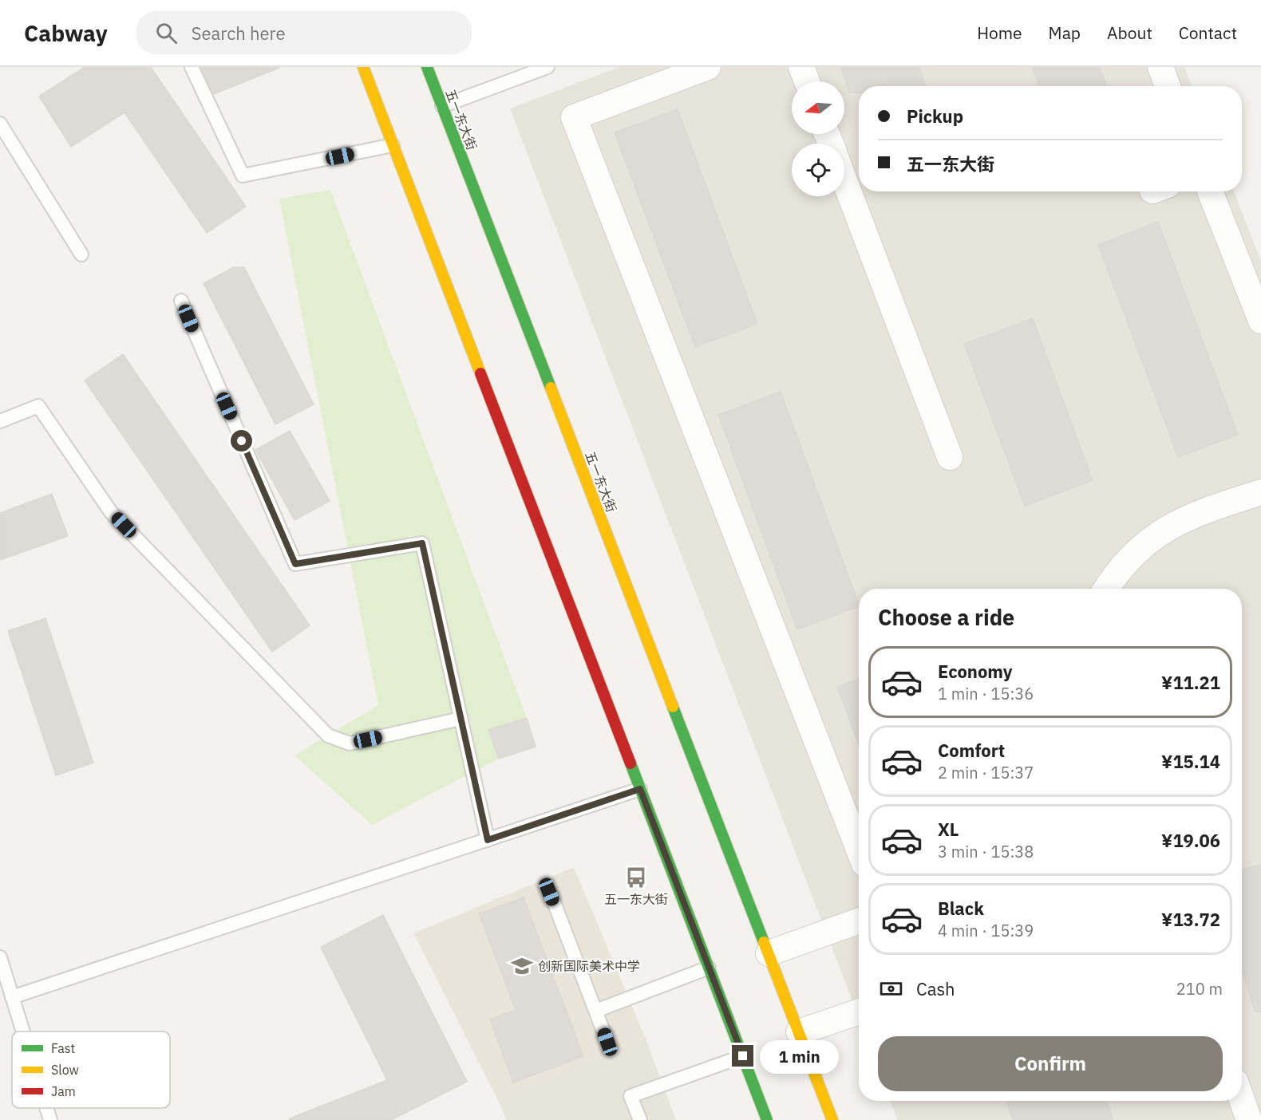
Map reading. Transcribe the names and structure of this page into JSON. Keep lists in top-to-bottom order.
{
  "streets": {
    "main road": ["五一东大街"]
  },
  "places": {
    "bus stop": ["五一东大街"],
    "school or university": ["创新国际美术中学"]
  },
  "legend": ["Fast", "Slow", "Jam"],
  "north": "left",
  "page": {
    "header": "Cabway",
    "search": "Search here",
    "nav": [
      "Home",
      "Map",
      "About",
      "Contact"
    ],
    "banner": ["Pickup", "五一东大街"],
    "heading": "Choose a ride",
    "list": [
      {
        "name": "Economy",
        "note": "1 min · 15:36",
        "value": "¥11.21"
      },
      {
        "name": "Comfort",
        "note": "2 min · 15:37",
        "value": "¥15.14"
      },
      {
        "name": "XL",
        "note": "3 min · 15:38",
        "value": "¥19.06"
      },
      {
        "name": "Black",
        "note": "4 min · 15:39",
        "value": "¥13.72"
      }
    ],
    "pay": ["Cash", "210 m"],
    "buttons": "Confirm",
    "bubble": "1 min"
  }
}
